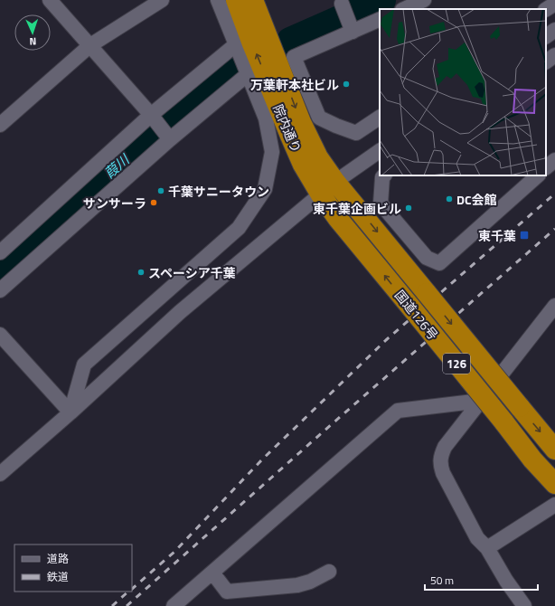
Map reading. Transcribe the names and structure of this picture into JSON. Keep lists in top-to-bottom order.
{
  "streets": {
    "highway": ["院内通り", "国道126号", "126"]
  },
  "crossings": [
    ["院内通り", "国道126号"]
  ],
  "water": ["葭川"],
  "places": {
    "other": [
      "万葉軒本社ビル",
      "千葉サニータウン",
      "DC会館",
      "サンサーラ",
      "東千葉企画ビル",
      "スペーシア千葉"
    ],
    "transit": ["東千葉"]
  },
  "legend": ["道路", "鉄道"],
  "scale_bar": "50 m",
  "north": "bottom"
}
